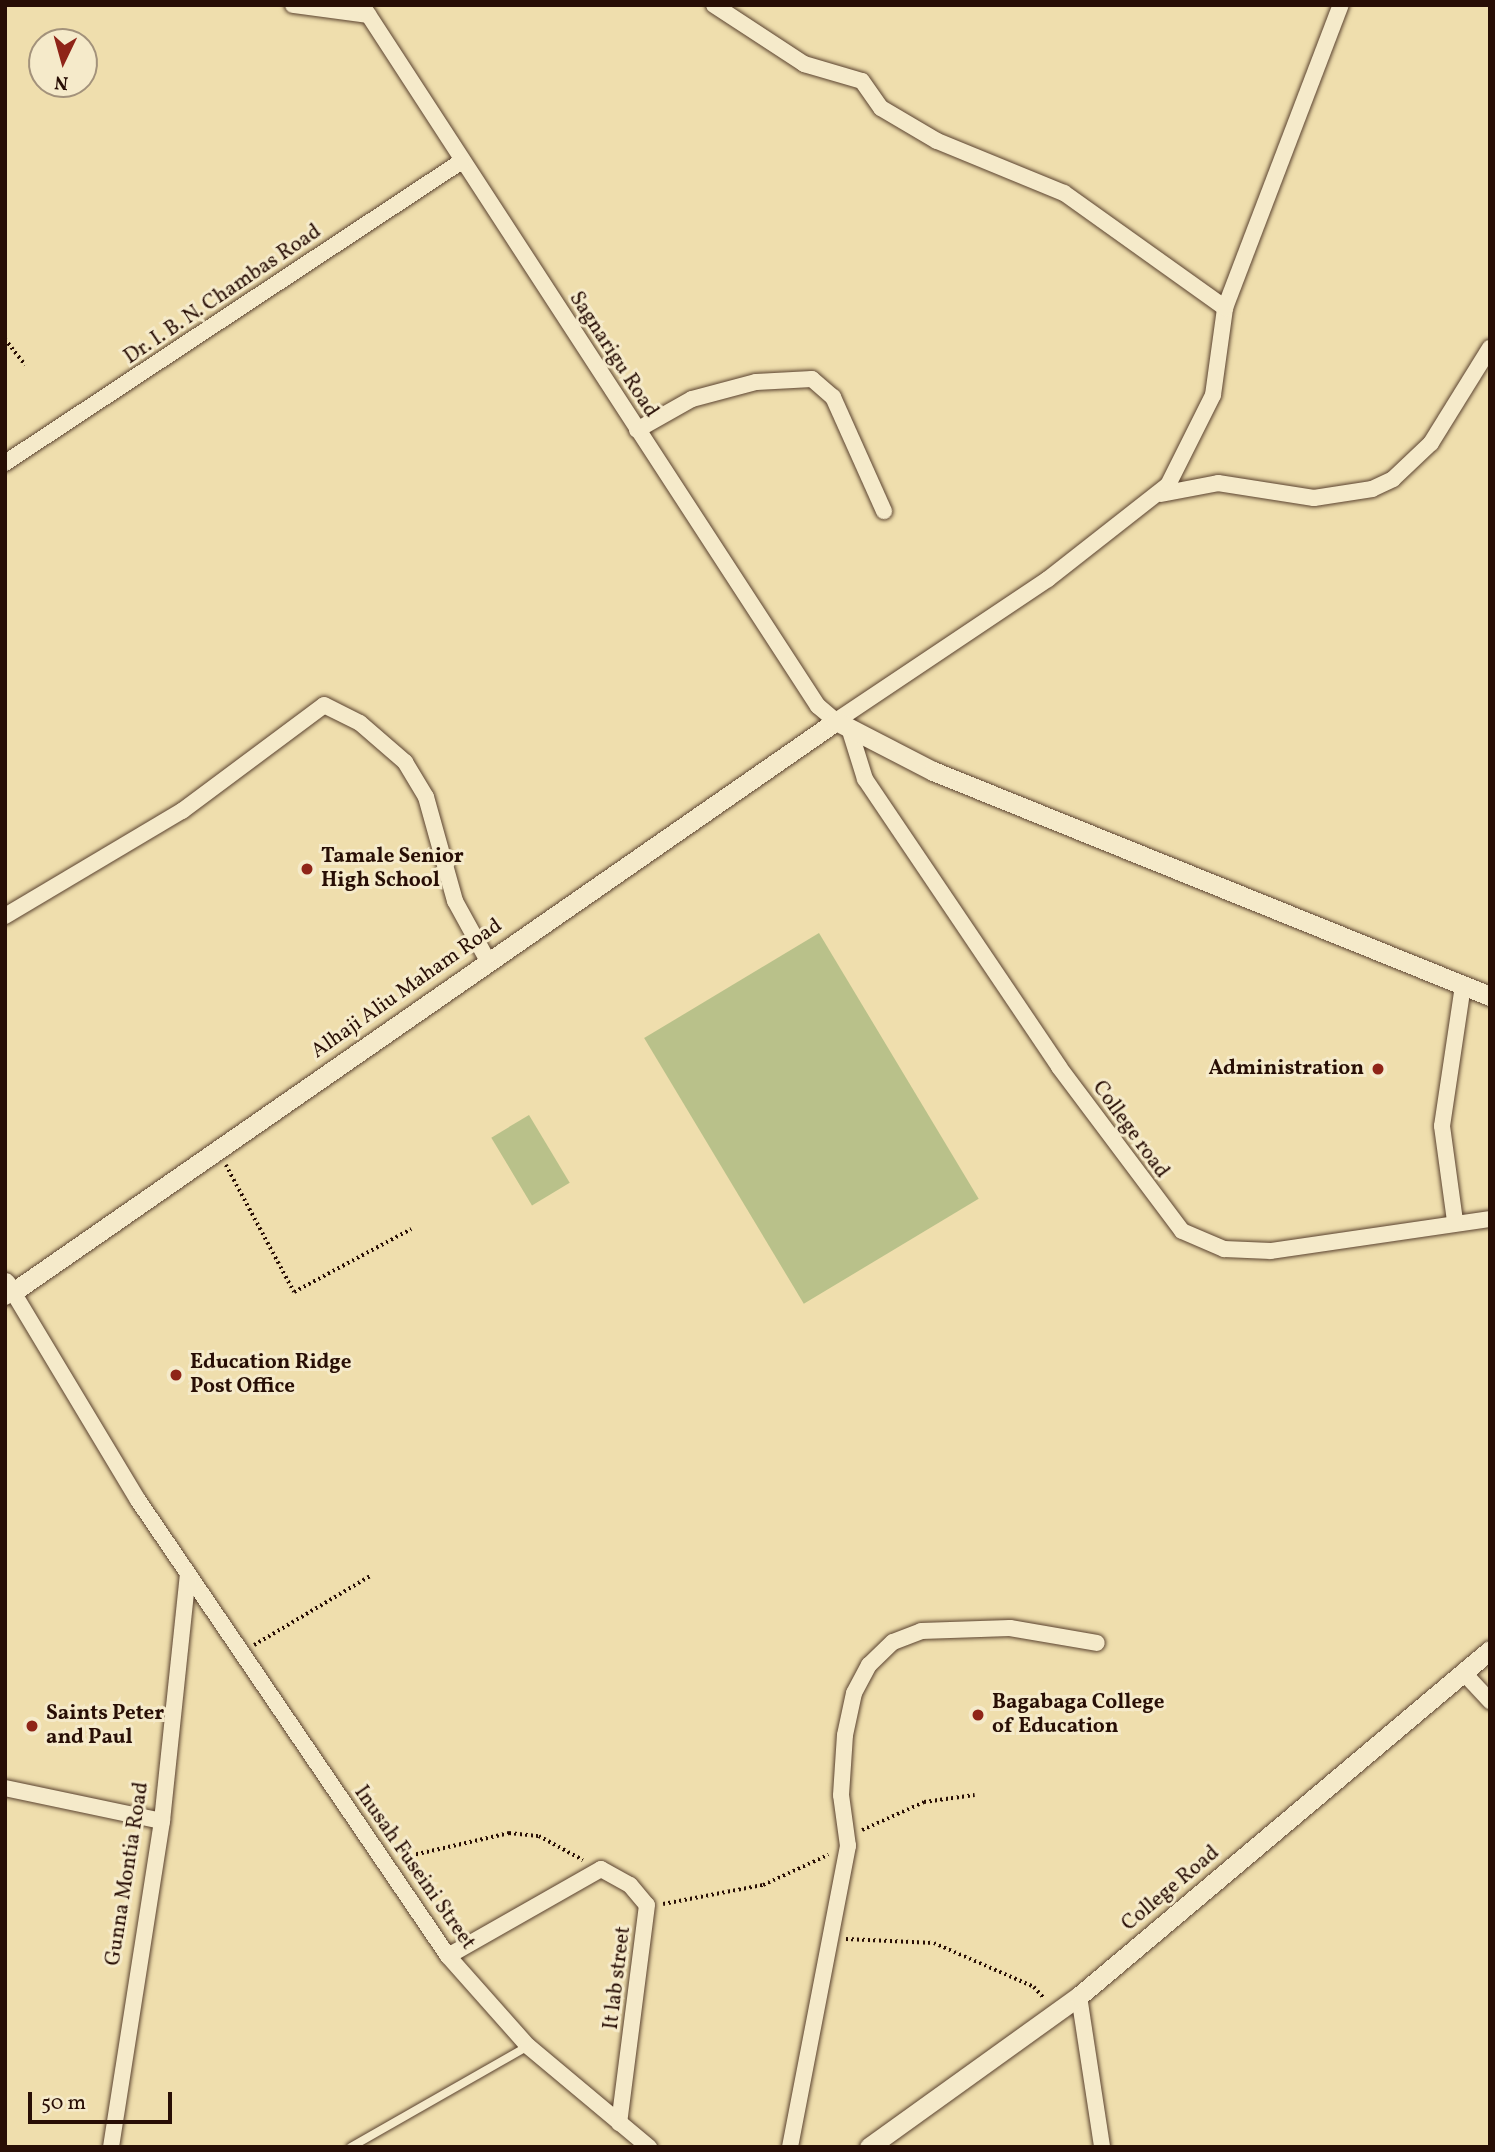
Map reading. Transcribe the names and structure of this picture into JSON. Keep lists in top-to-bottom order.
{
  "streets": {
    "street": [
      "Dr. I. B. N. Chambas Road",
      "Sagnarigu Road",
      "Alhaji Aliu Maham Road",
      "College road",
      "Inusah Fuseini Street",
      "Gunna Montia Road",
      "College Road",
      "It lab street"
    ]
  },
  "crossings": [
    ["Dr. I. B. N. Chambas Road", "Sagnarigu Road"],
    ["Sagnarigu Road", "Alhaji Aliu Maham Road"],
    ["Sagnarigu Road", "College road"],
    ["Alhaji Aliu Maham Road", "College road"],
    ["Inusah Fuseini Street", "Gunna Montia Road"],
    ["Inusah Fuseini Street", "It lab street"]
  ],
  "places": [
    "Tamale Senior High School",
    "Administration",
    "Education Ridge Post Office",
    "Bagabaga College of Education",
    "Saints Peter and Paul"
  ],
  "scale_bar": "50 m",
  "north": "bottom"
}
